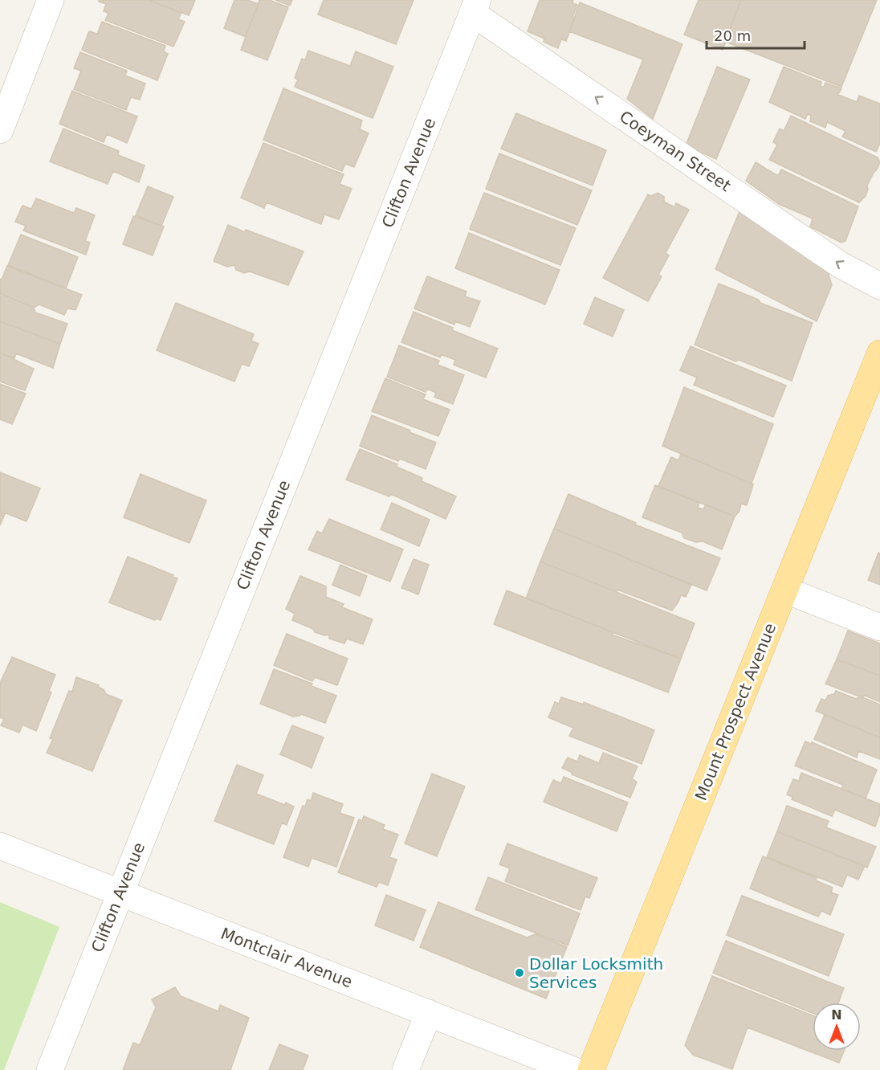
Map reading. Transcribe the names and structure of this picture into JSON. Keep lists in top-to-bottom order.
{
  "streets": {
    "main road": ["Mount Prospect Avenue"],
    "street": ["Coeyman Street", "Clifton Avenue", "Montclair Avenue"]
  },
  "crossings": [
    ["Coeyman Street", "Clifton Avenue"],
    ["Clifton Avenue", "Montclair Avenue"]
  ],
  "one_way": ["Coeyman Street"],
  "places": ["Dollar Locksmith Services"],
  "scale_bar": "20 m",
  "north": "top"
}
